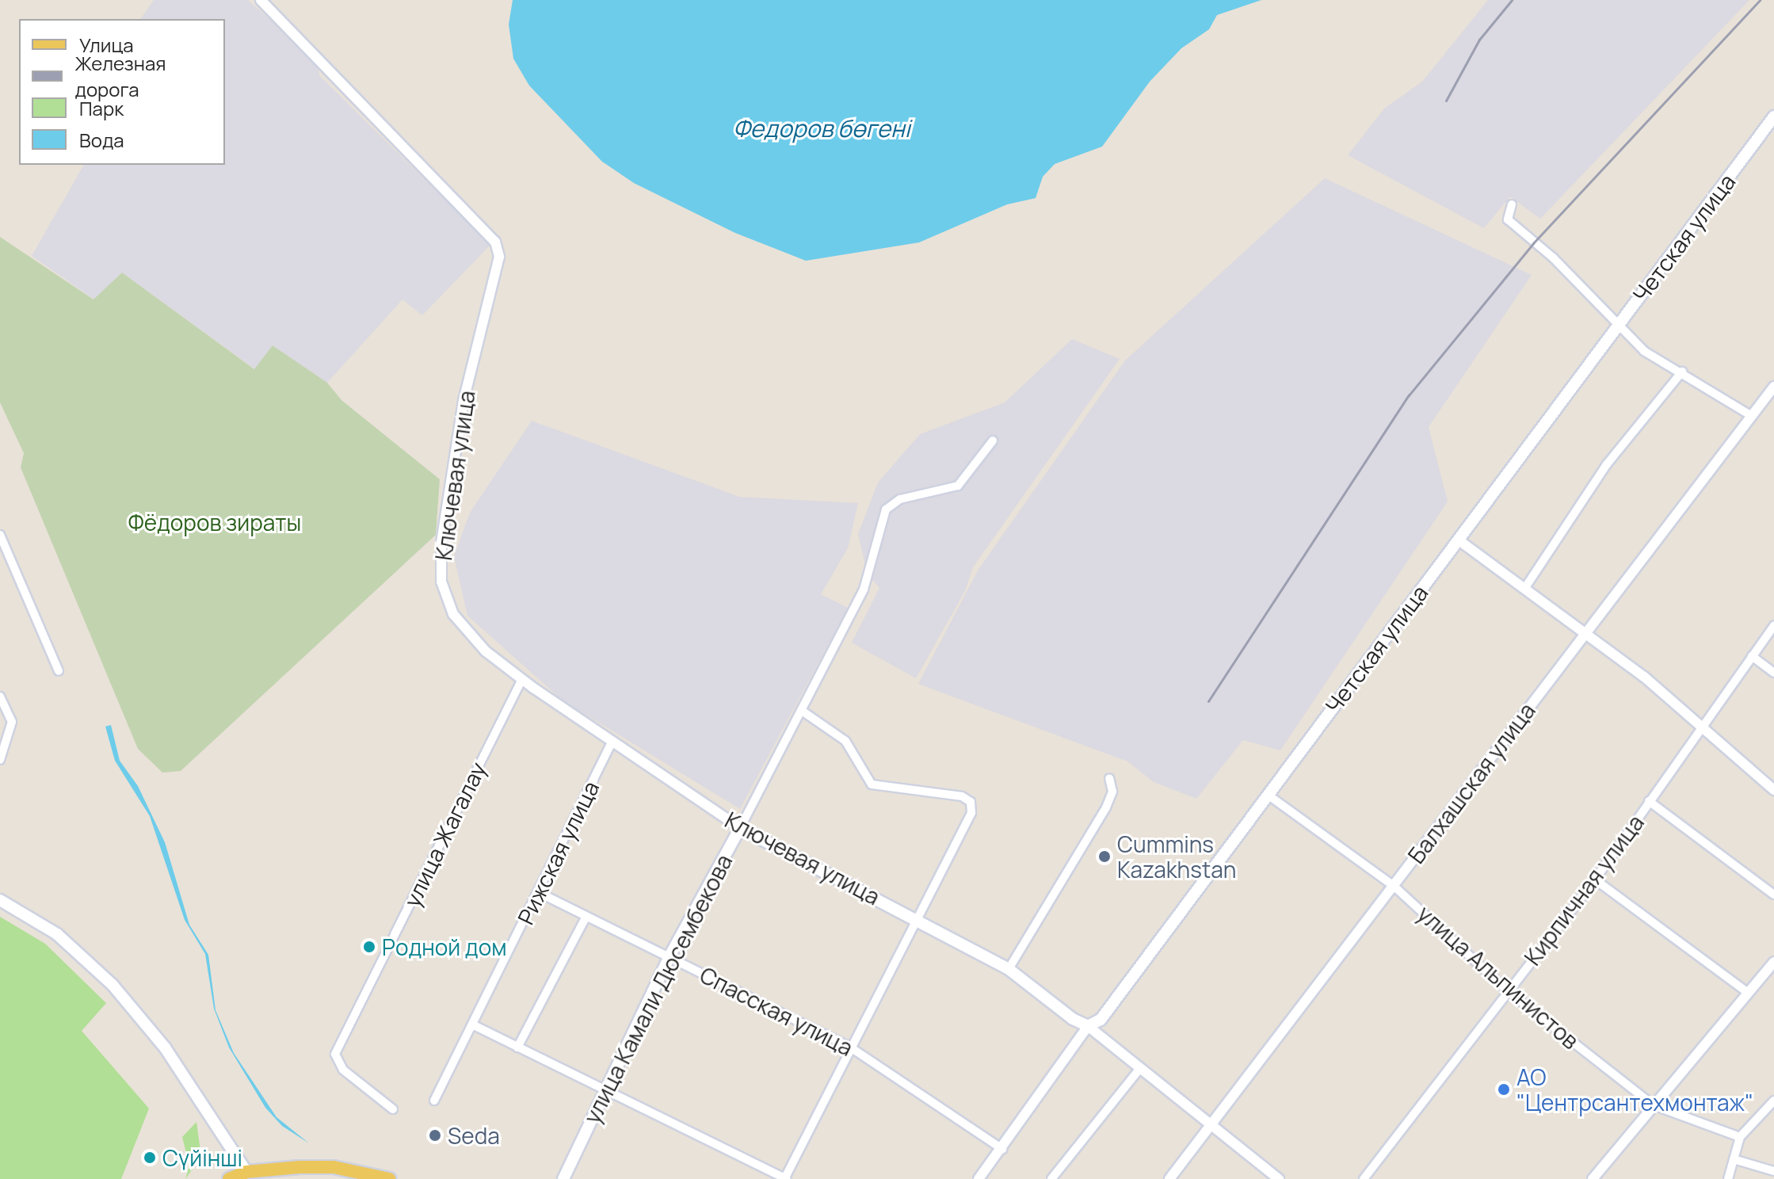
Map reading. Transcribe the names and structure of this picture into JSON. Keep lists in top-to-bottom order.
{
  "streets": {
    "main road": ["Четская улица", "Ключевая улица", "улица Камали Дюсембекова"],
    "street": [
      "Балхашская улица",
      "улица Жагалау",
      "Рижская улица",
      "Кирпичная улица",
      "улица Альпинистов",
      "Спасская улица"
    ]
  },
  "crossings": [
    ["Четская улица", "Ключевая улица"],
    ["Четская улица", "улица Альпинистов"],
    ["Четская улица", "Спасская улица"],
    ["Ключевая улица", "Балхашская улица"],
    ["Ключевая улица", "улица Жагалау"],
    ["Ключевая улица", "Рижская улица"],
    ["Ключевая улица", "улица Камали Дюсембекова"],
    ["Балхашская улица", "улица Альпинистов"],
    ["Рижская улица", "Спасская улица"],
    ["Кирпичная улица", "улица Альпинистов"],
    ["улица Камали Дюсембекова", "Спасская улица"]
  ],
  "water": ["Федоров бөгені"],
  "parks": ["Фёдоров зираты"],
  "places": [
    "Cummins Kazakhstan",
    "Родной дом",
    "АО \"Центрсантехмонтаж\"",
    "Seda",
    "Сүйінші"
  ],
  "legend": [
    "Улица",
    "Железная дорога",
    "Парк",
    "Вода"
  ]
}
